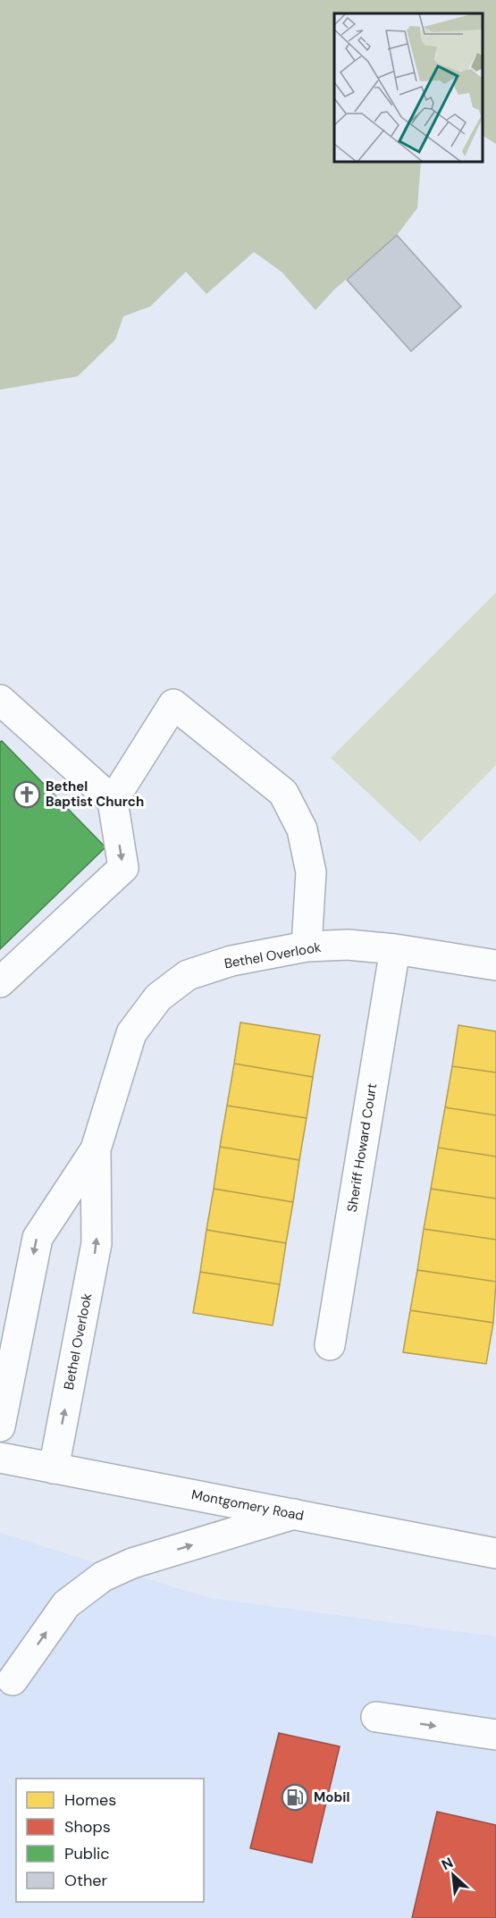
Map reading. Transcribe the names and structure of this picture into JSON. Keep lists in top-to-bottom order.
{
  "streets": {
    "street": ["Bethel Overlook", "Sheriff Howard Court", "Montgomery Road"]
  },
  "crossings": [
    ["Bethel Overlook", "Sheriff Howard Court"],
    ["Bethel Overlook", "Montgomery Road"]
  ],
  "places": {
    "church": ["Bethel Baptist Church"],
    "fuel station": ["Mobil"]
  },
  "legend": [
    "Homes",
    "Shops",
    "Public",
    "Other"
  ],
  "north": "top left"
}
